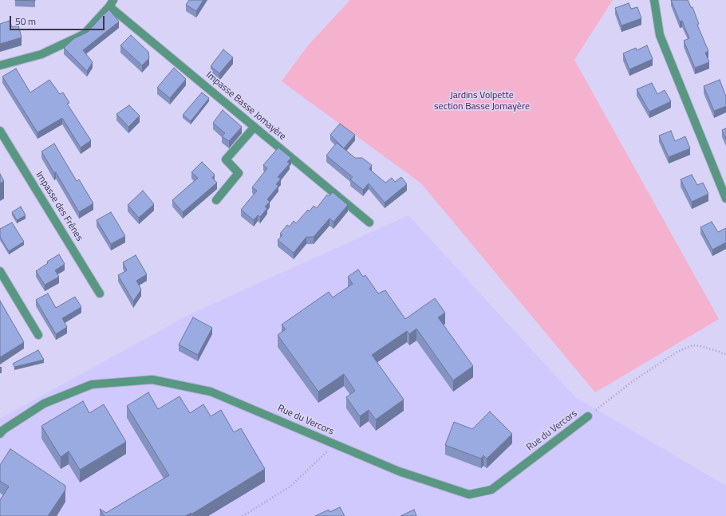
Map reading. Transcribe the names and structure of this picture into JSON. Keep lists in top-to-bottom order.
{
  "streets": {
    "street": ["Impasse Basse Jomayère", "Impasse des Frênes", "Rue du Vercors"]
  },
  "parks": ["Jardins Volpette section Basse Jomayère"],
  "scale_bar": "50 m"
}
